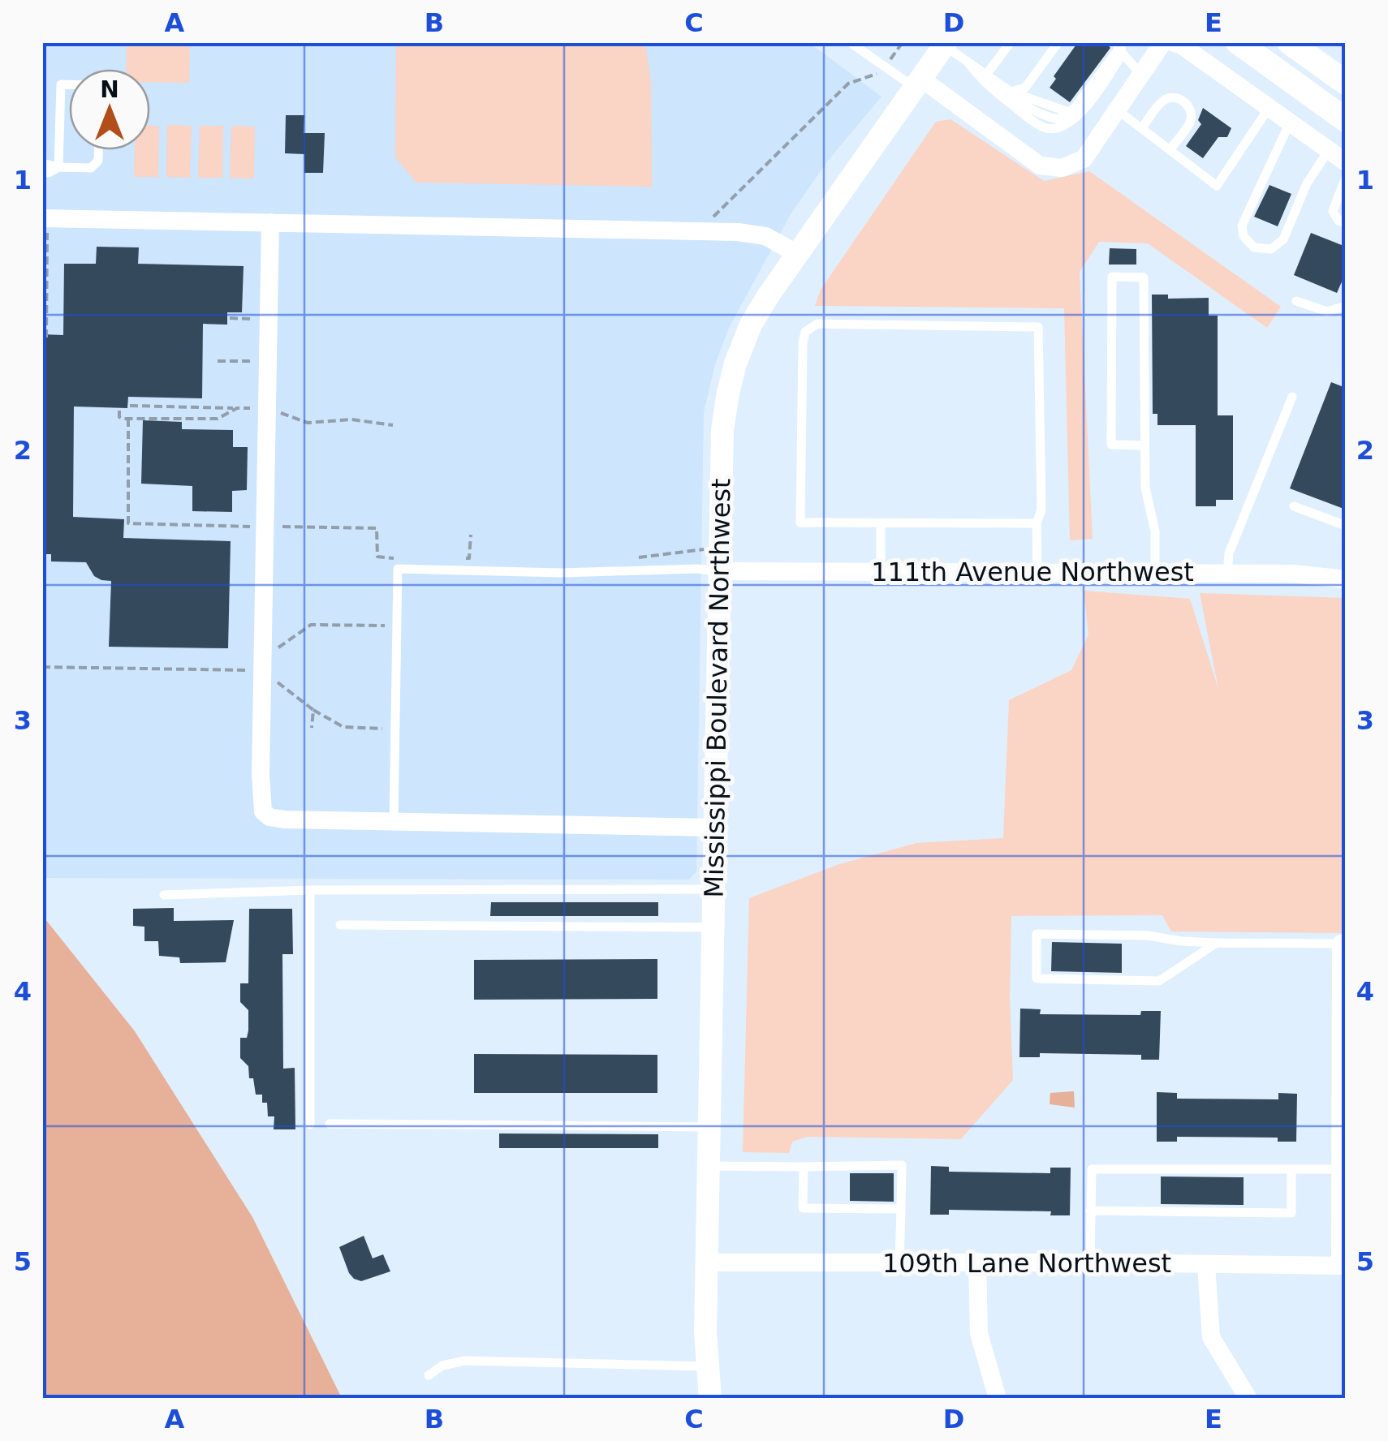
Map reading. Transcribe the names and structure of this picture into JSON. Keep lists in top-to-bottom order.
{
  "streets": {
    "street": ["111th Avenue Northwest", "Mississippi Boulevard Northwest", "109th Lane Northwest"]
  },
  "crossings": [
    ["111th Avenue Northwest", "Mississippi Boulevard Northwest"],
    ["Mississippi Boulevard Northwest", "109th Lane Northwest"]
  ],
  "north": "top",
  "grid": {
    "columns": [
      "A",
      "B",
      "C",
      "D",
      "E"
    ],
    "rows": [
      "1",
      "2",
      "3",
      "4",
      "5"
    ]
  }
}
